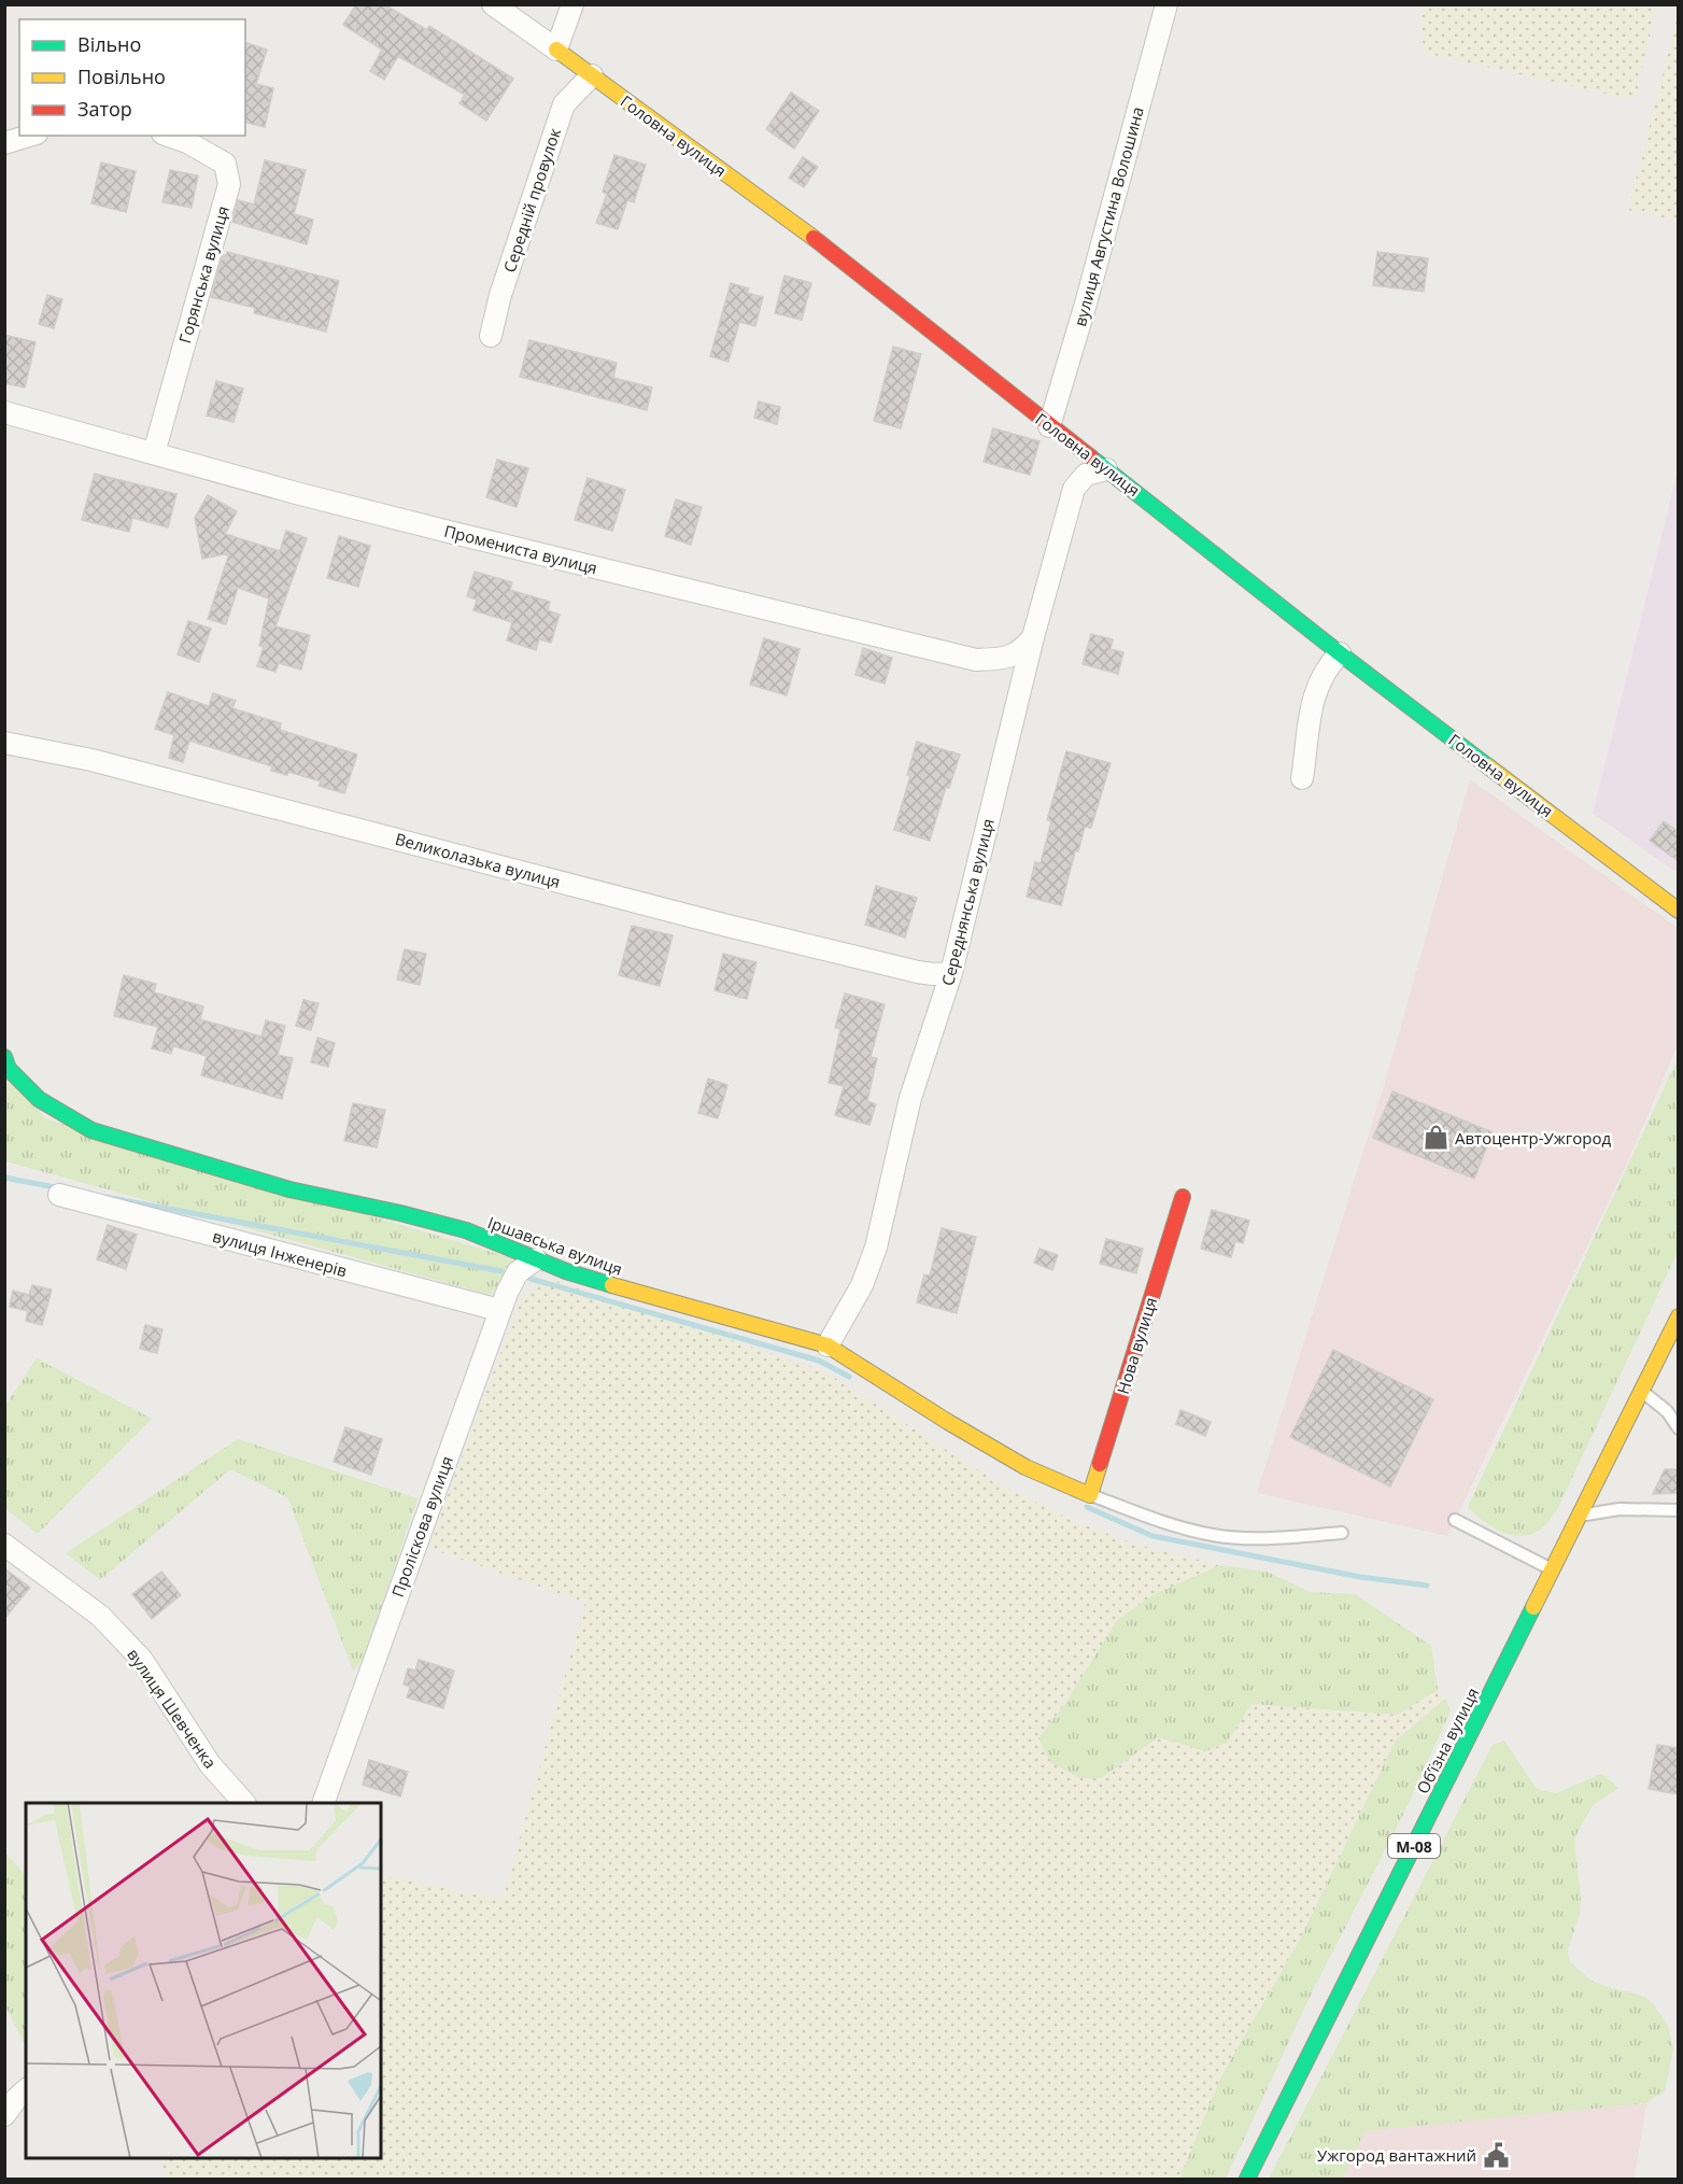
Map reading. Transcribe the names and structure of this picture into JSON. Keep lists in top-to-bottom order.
{
  "streets": {
    "main road": [
      "Головна вулиця",
      "Іршавська вулиця",
      "Нова вулиця",
      "Обʼїзна вулиця",
      "М-08"
    ],
    "street": [
      "Середній провулок",
      "вулиця Августина Волошина",
      "Горянська вулиця",
      "Промениста вулиця",
      "Великолазька вулиця",
      "Середнянська вулиця",
      "вулиця Інженерів",
      "Проліскова вулиця",
      "вулиця Шевченка"
    ]
  },
  "crossings": [
    ["Головна вулиця", "Середній провулок"],
    ["Головна вулиця", "вулиця Августина Волошина"],
    ["Головна вулиця", "Середнянська вулиця"],
    ["Горянська вулиця", "Промениста вулиця"],
    ["Промениста вулиця", "Середнянська вулиця"],
    ["Великолазька вулиця", "Середнянська вулиця"],
    ["Середнянська вулиця", "Іршавська вулиця"],
    ["Іршавська вулиця", "Нова вулиця"],
    ["Іршавська вулиця", "Проліскова вулиця"],
    ["вулиця Інженерів", "Проліскова вулиця"]
  ],
  "places": {
    "shop": ["Автоцентр-Ужгород"],
    "public building": ["Ужгород вантажний"]
  },
  "legend": ["Вільно", "Повільно", "Затор"]
}
